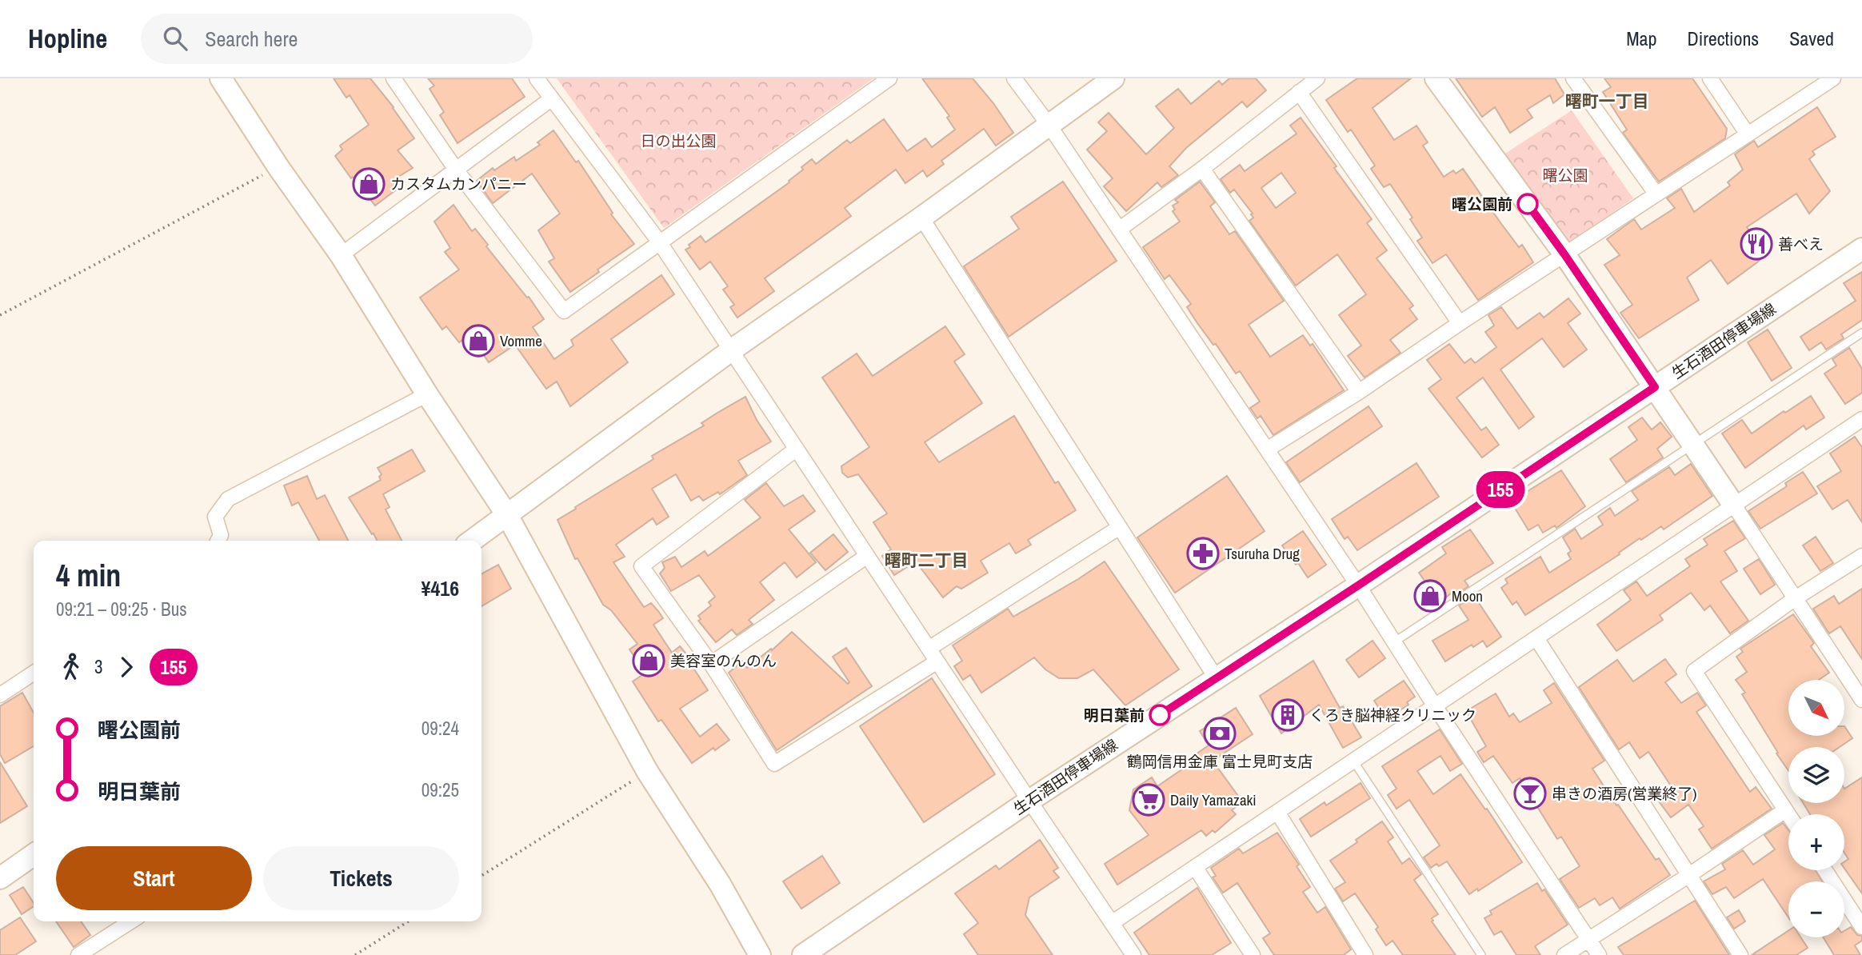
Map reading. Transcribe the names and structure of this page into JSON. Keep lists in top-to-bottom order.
{
  "streets": {
    "street": ["生石酒田停車場線"]
  },
  "districts": ["曙町一丁目", "曙町二丁目"],
  "parks": ["日の出公園", "曙公園"],
  "places": {
    "shop": [
      "カスタムカンパニー",
      "Vomme",
      "Moon",
      "美容室のんのん"
    ],
    "other": ["曙公園前", "明日葉前"],
    "restaurant": ["善べえ"],
    "pharmacy": ["Tsuruha Drug"],
    "building": ["くろき脳神経クリニック"],
    "bank": ["鶴岡信用金庫 富士見町支店"],
    "bar": ["串きの酒房(営業終了)"],
    "supermarket": ["Daily Yamazaki"]
  },
  "lines": ["bus line 155"],
  "north": "bottom right",
  "page": {
    "header": "Hopline",
    "search": "Search here",
    "nav": ["Map", "Directions", "Saved"],
    "on_map": "155",
    "heading": ["4 min", "09:21 – 09:25 · Bus", "¥416"],
    "legs": ["3", "155"],
    "map_buttons": ["+", "−"],
    "list": [
      {
        "name": "曙公園前",
        "value": "09:24"
      },
      {
        "name": "明日葉前",
        "value": "09:25"
      }
    ],
    "buttons": ["Start", "Tickets"]
  }
}
